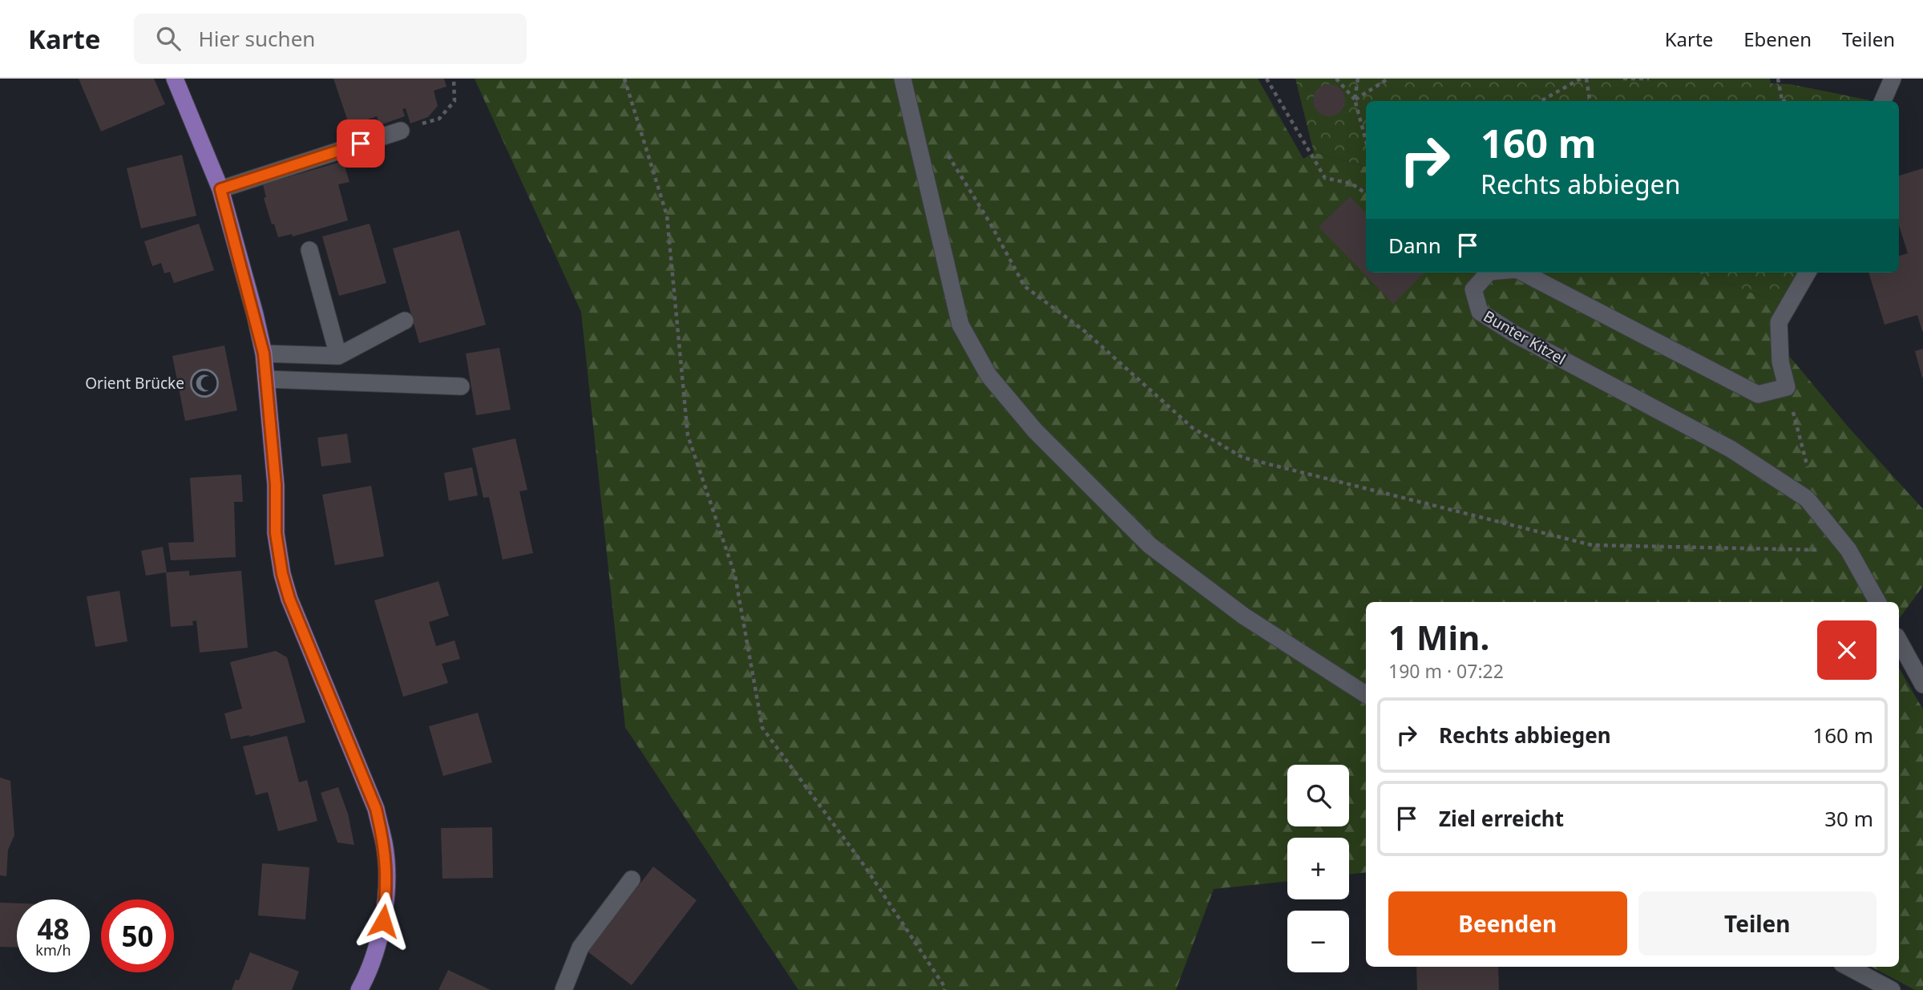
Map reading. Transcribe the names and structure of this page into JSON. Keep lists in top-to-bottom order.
{
  "streets": {
    "street": ["Bunter Kitzel"]
  },
  "places": {
    "mosque": ["Orient Brücke"]
  },
  "page": {
    "header": "Karte",
    "search": "Hier suchen",
    "nav": ["Karte", "Ebenen", "Teilen"],
    "turn": ["160 m", "Rechts abbiegen"],
    "then": "Dann",
    "heading": ["1 Min.", "190 m · 07:22"],
    "list": [
      {
        "name": "Rechts abbiegen",
        "value": "160 m"
      },
      {
        "name": "Ziel erreicht",
        "value": "30 m"
      }
    ],
    "map_buttons": ["+", "−"],
    "buttons": ["Beenden", "Teilen"],
    "speed": "48 km/h",
    "limit": "50"
  }
}
